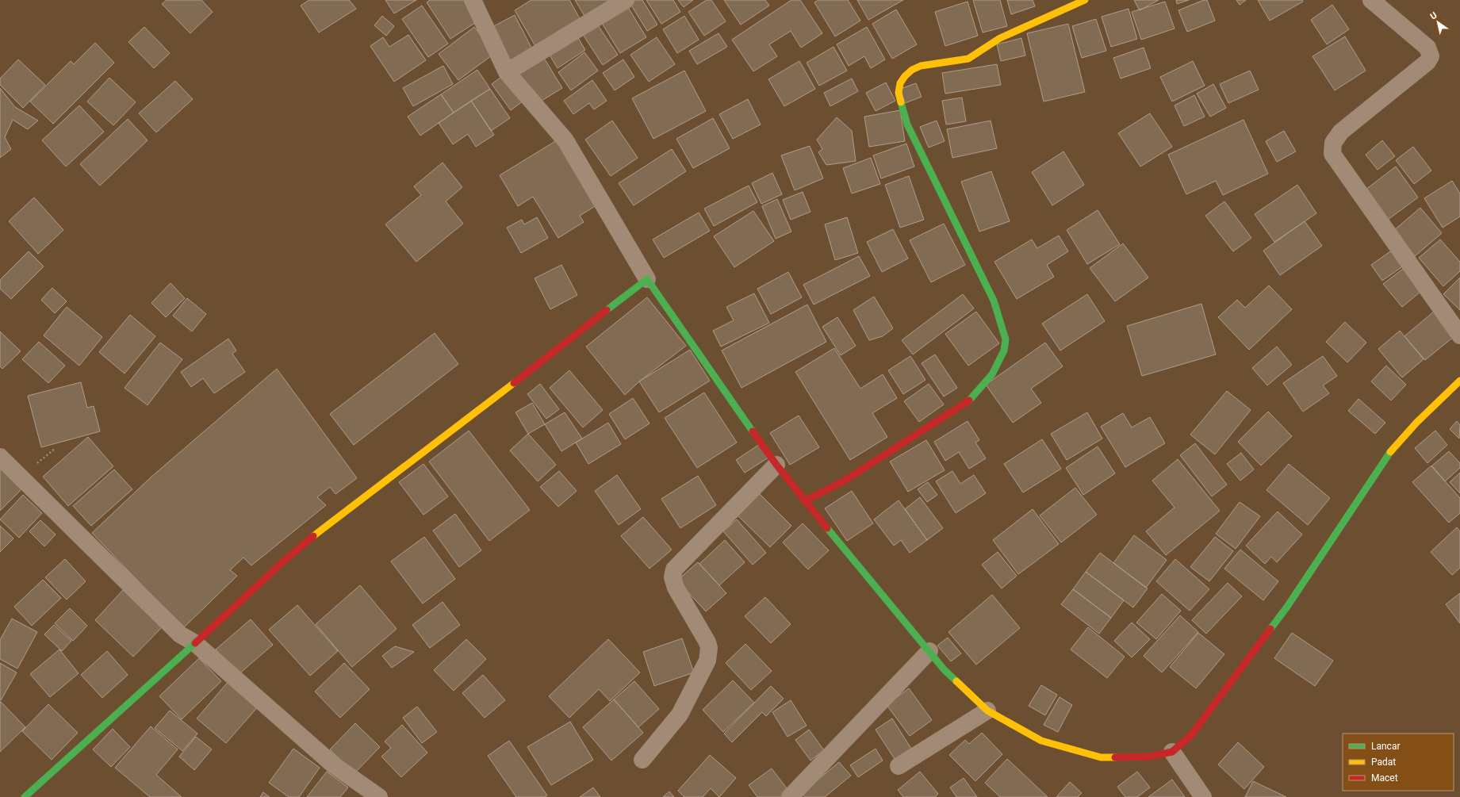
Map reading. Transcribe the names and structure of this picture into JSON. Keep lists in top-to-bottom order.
{
  "legend": ["Lancar", "Padat", "Macet"],
  "north": "top left"
}
